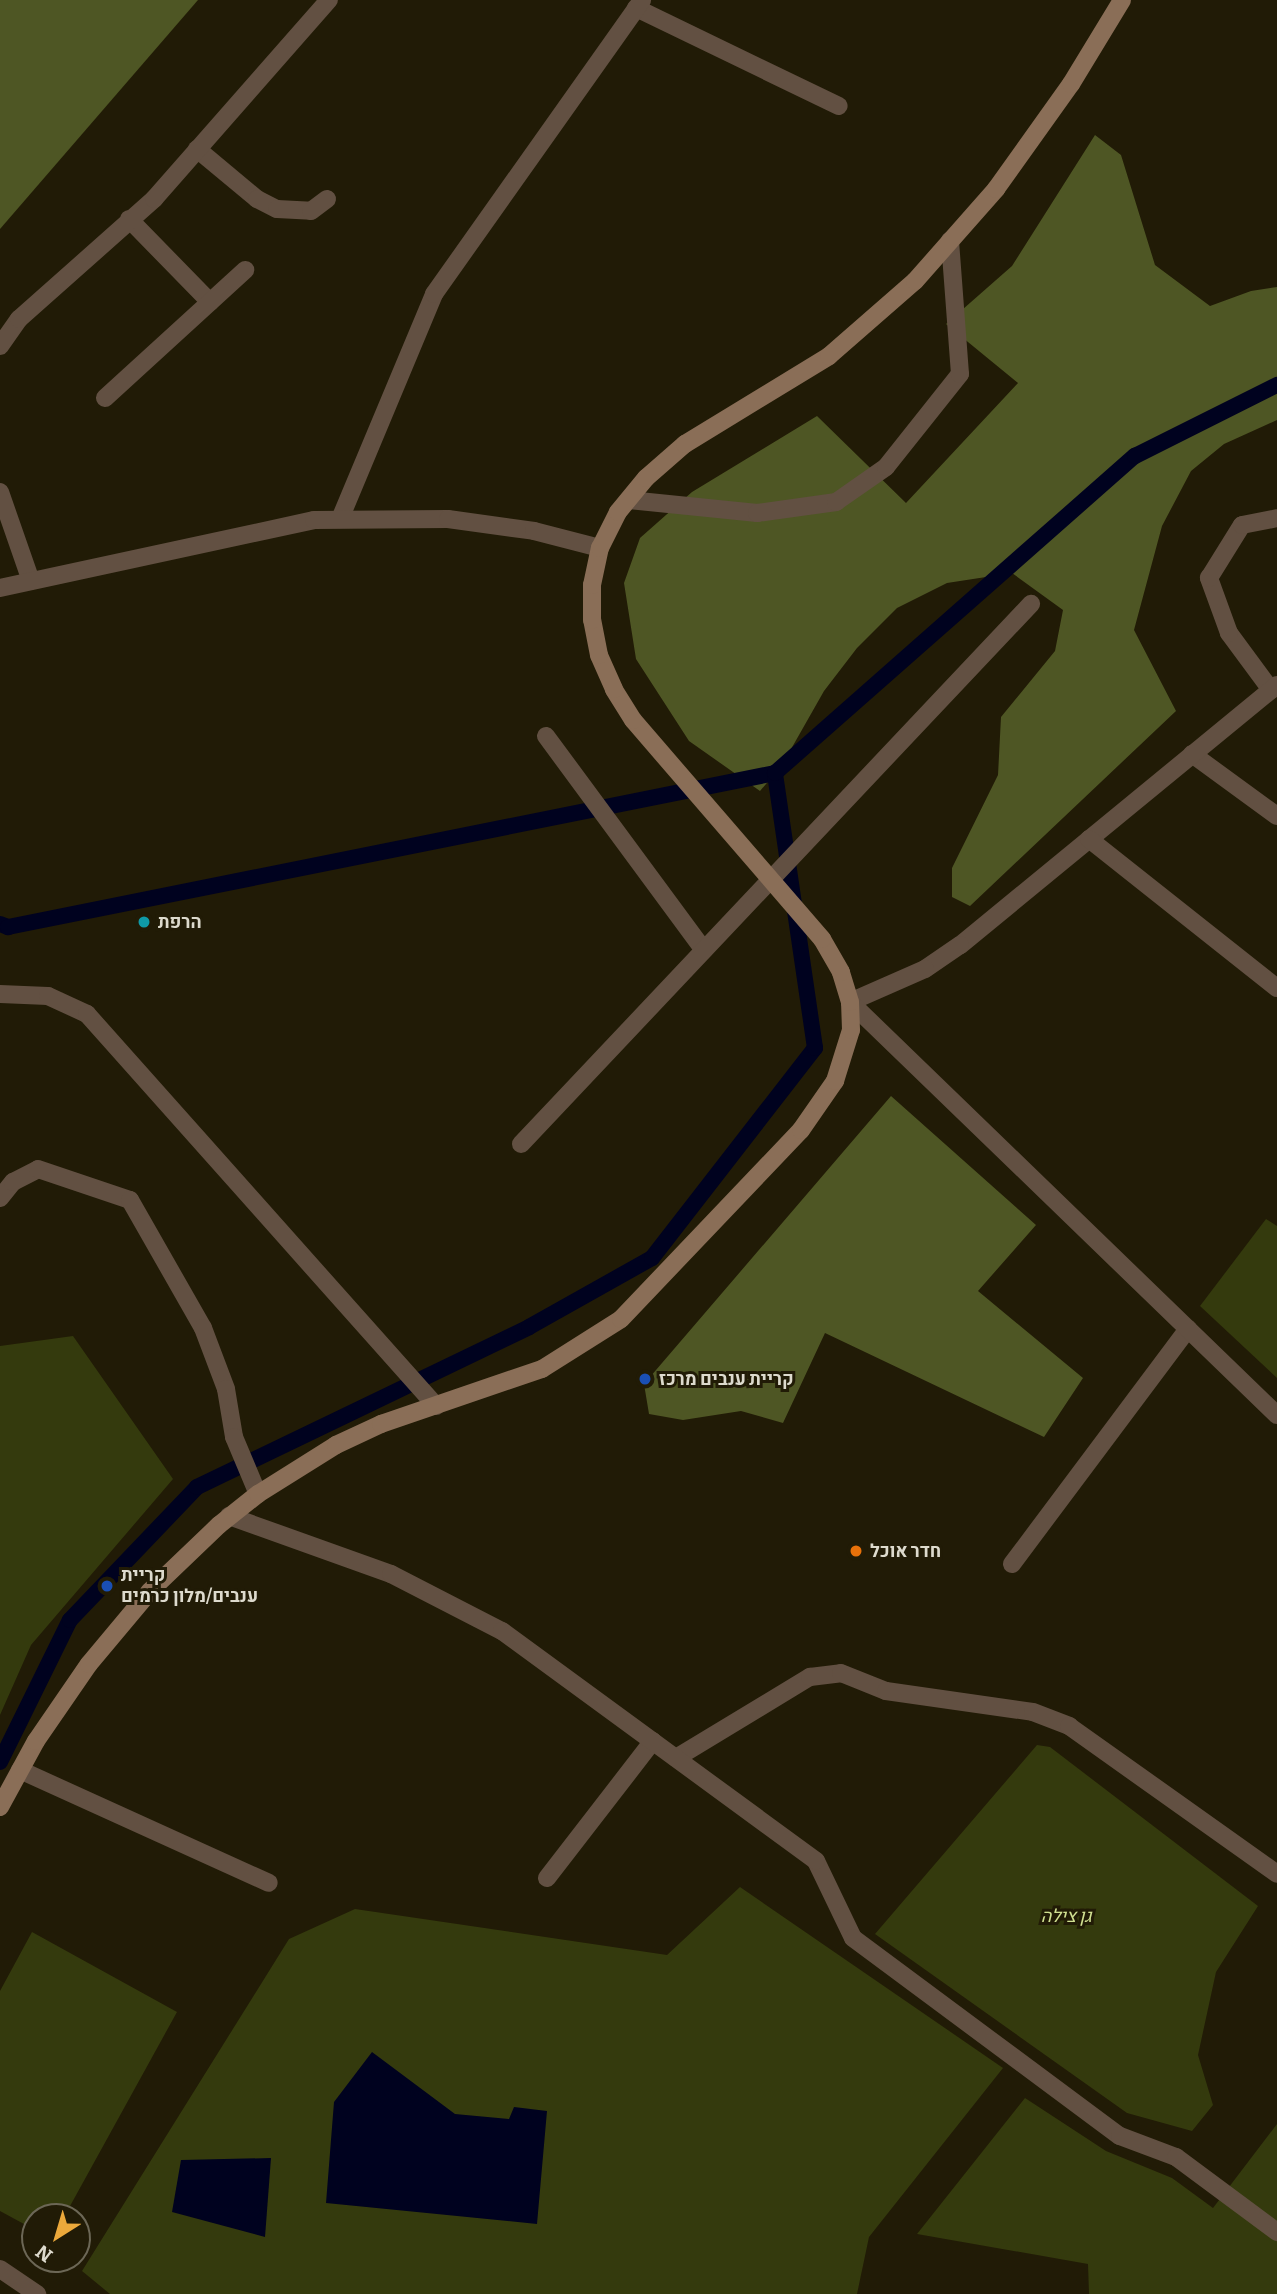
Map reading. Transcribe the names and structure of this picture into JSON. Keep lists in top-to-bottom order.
{
  "parks": ["גן צילה"],
  "places": [
    "הרפת",
    "קריית ענבים מרכז",
    "חדר אוכל",
    "קריית ענבים/מלון כרמים"
  ],
  "north": "bottom left"
}
